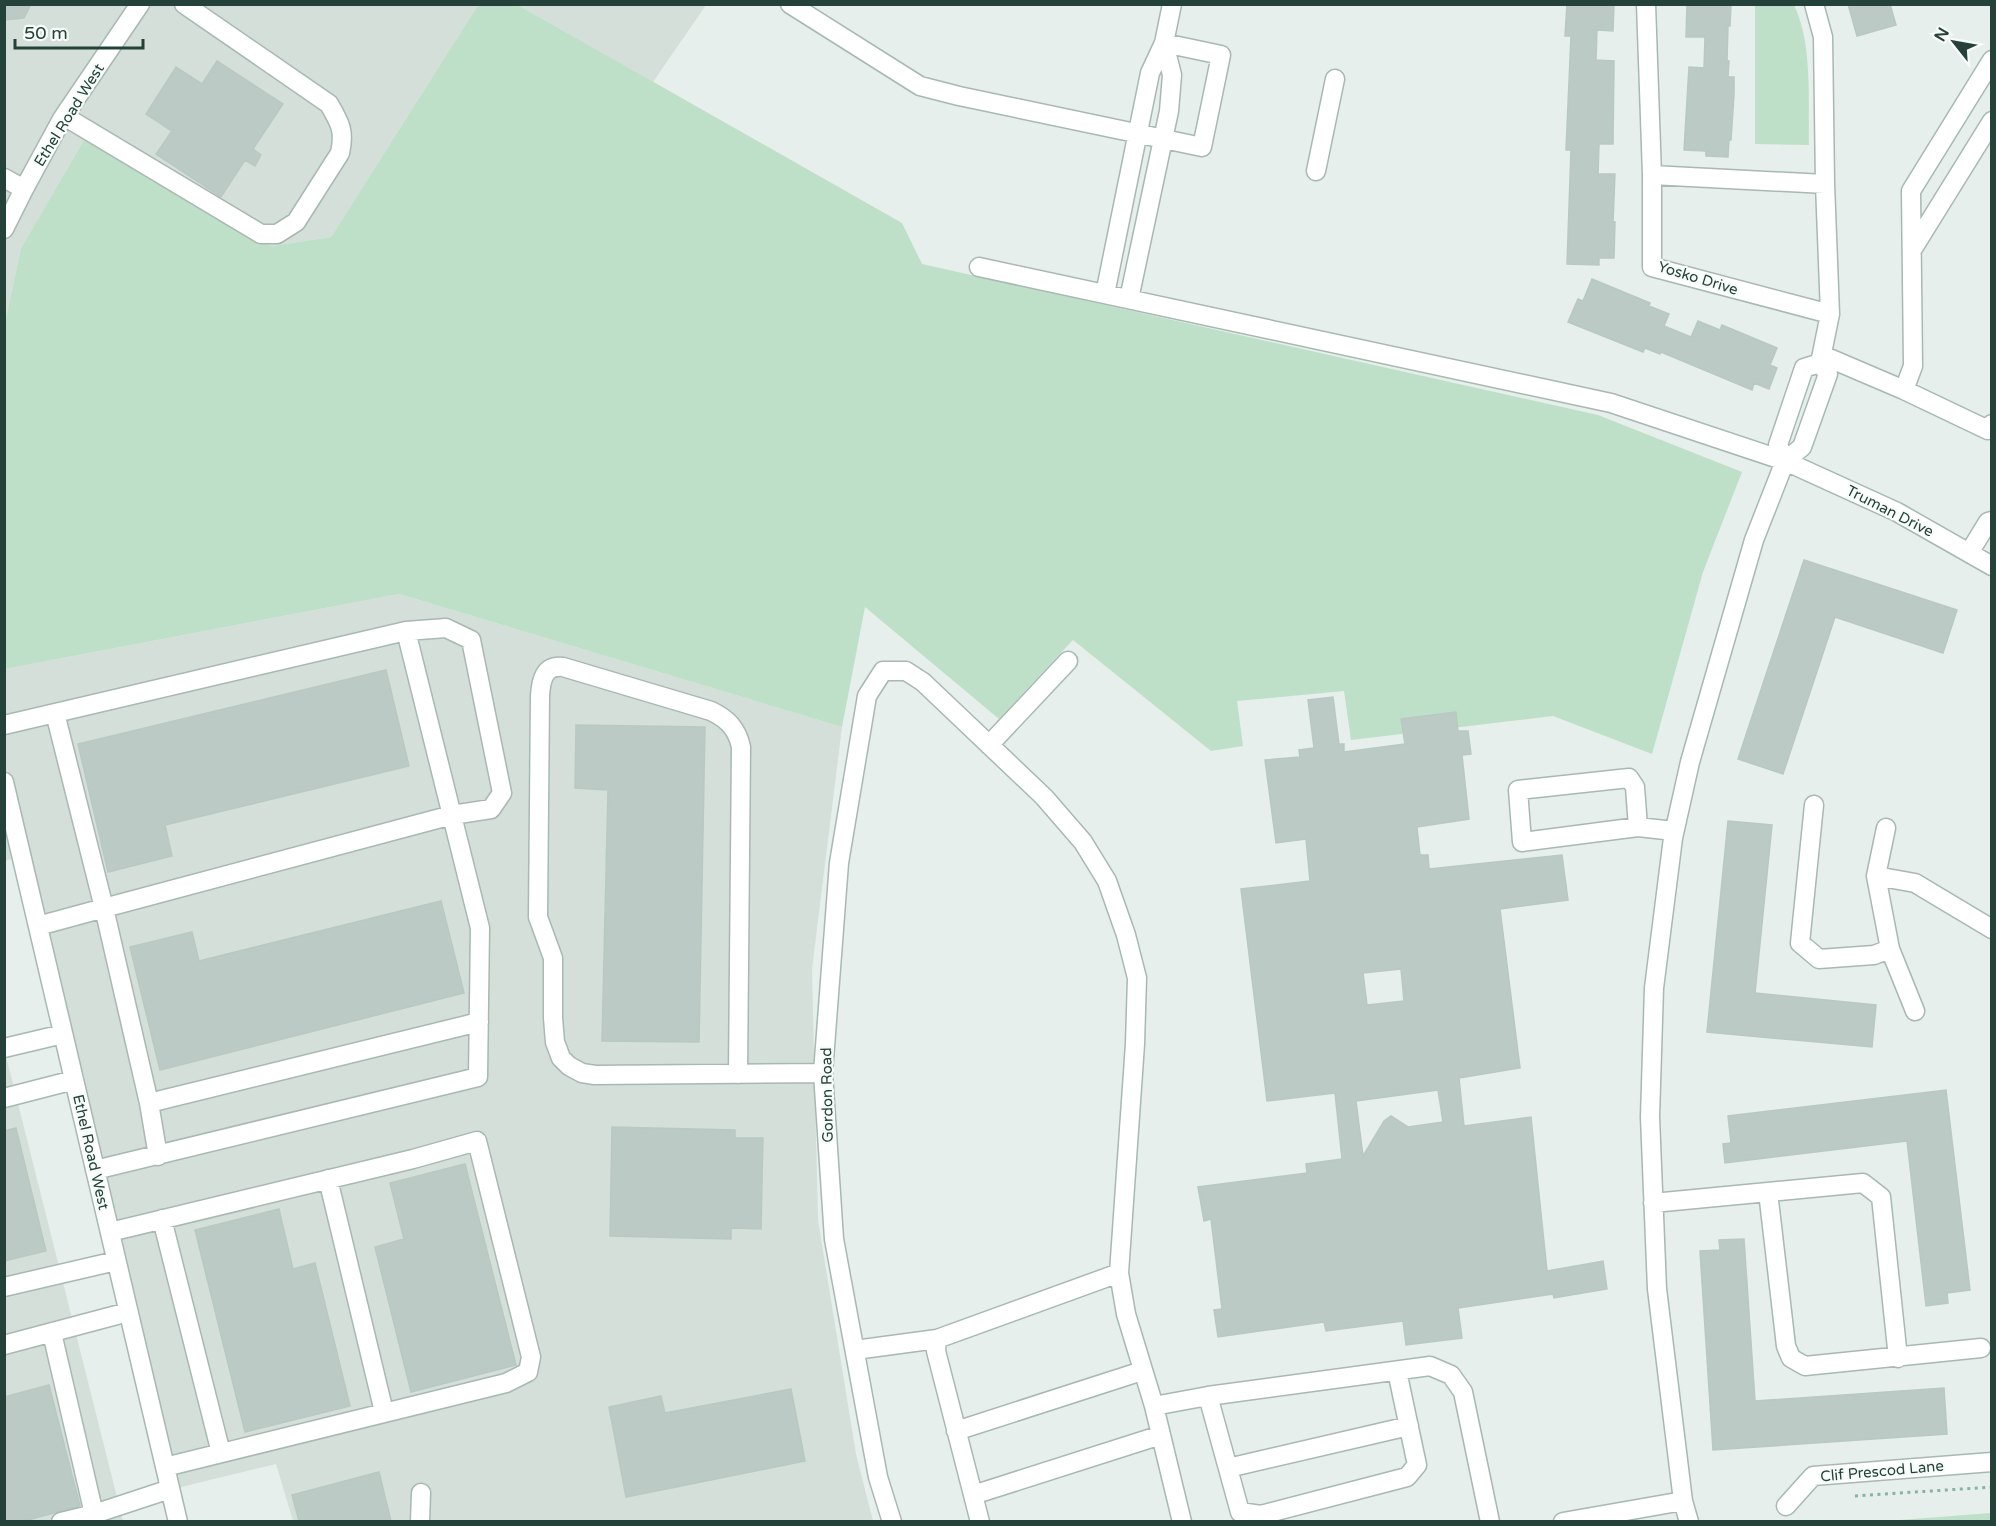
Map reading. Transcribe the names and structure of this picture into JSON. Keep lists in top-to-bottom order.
{
  "streets": {
    "street": [
      "Ethel Road West",
      "Yosko Drive",
      "Truman Drive",
      "Gordon Road",
      "Clif Prescod Lane"
    ]
  },
  "scale_bar": "50 m",
  "north": "top left"
}
